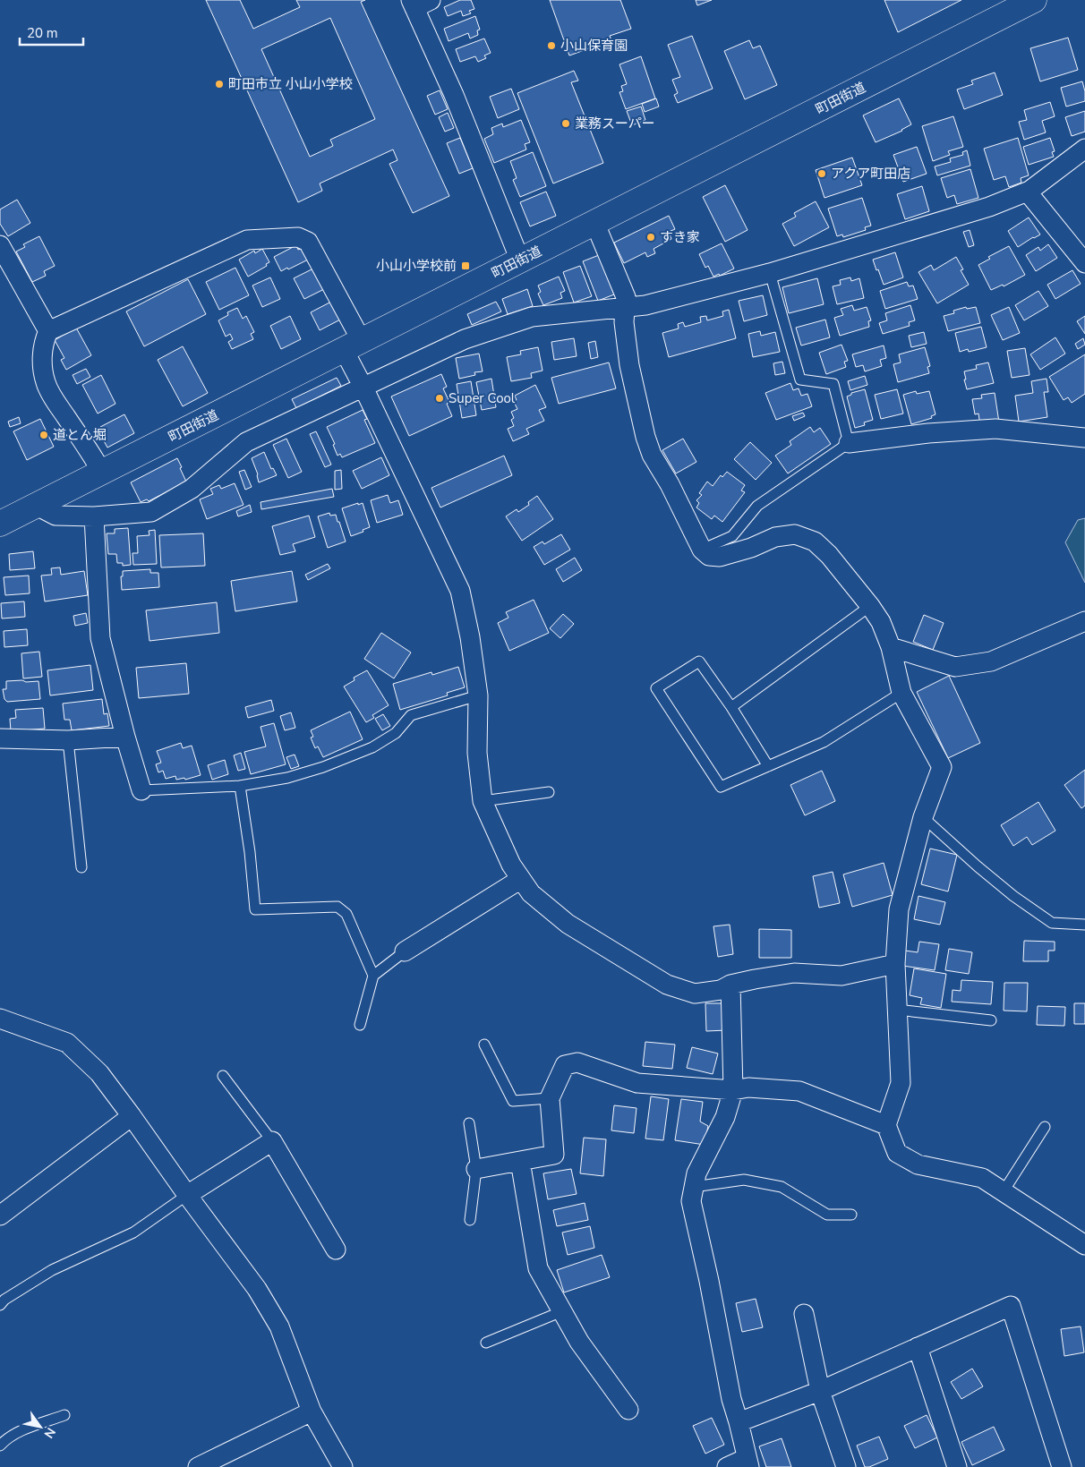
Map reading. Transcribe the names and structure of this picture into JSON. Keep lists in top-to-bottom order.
{
  "streets": {
    "main road": ["町田街道"]
  },
  "places": {
    "other": [
      "小山保育園",
      "町田市立 小山小学校",
      "業務スーパー",
      "アクア町田店",
      "すき家",
      "Super Cool",
      "道とん堀"
    ],
    "transit": ["小山小学校前"]
  },
  "scale_bar": "20 m",
  "north": "bottom right"
}
